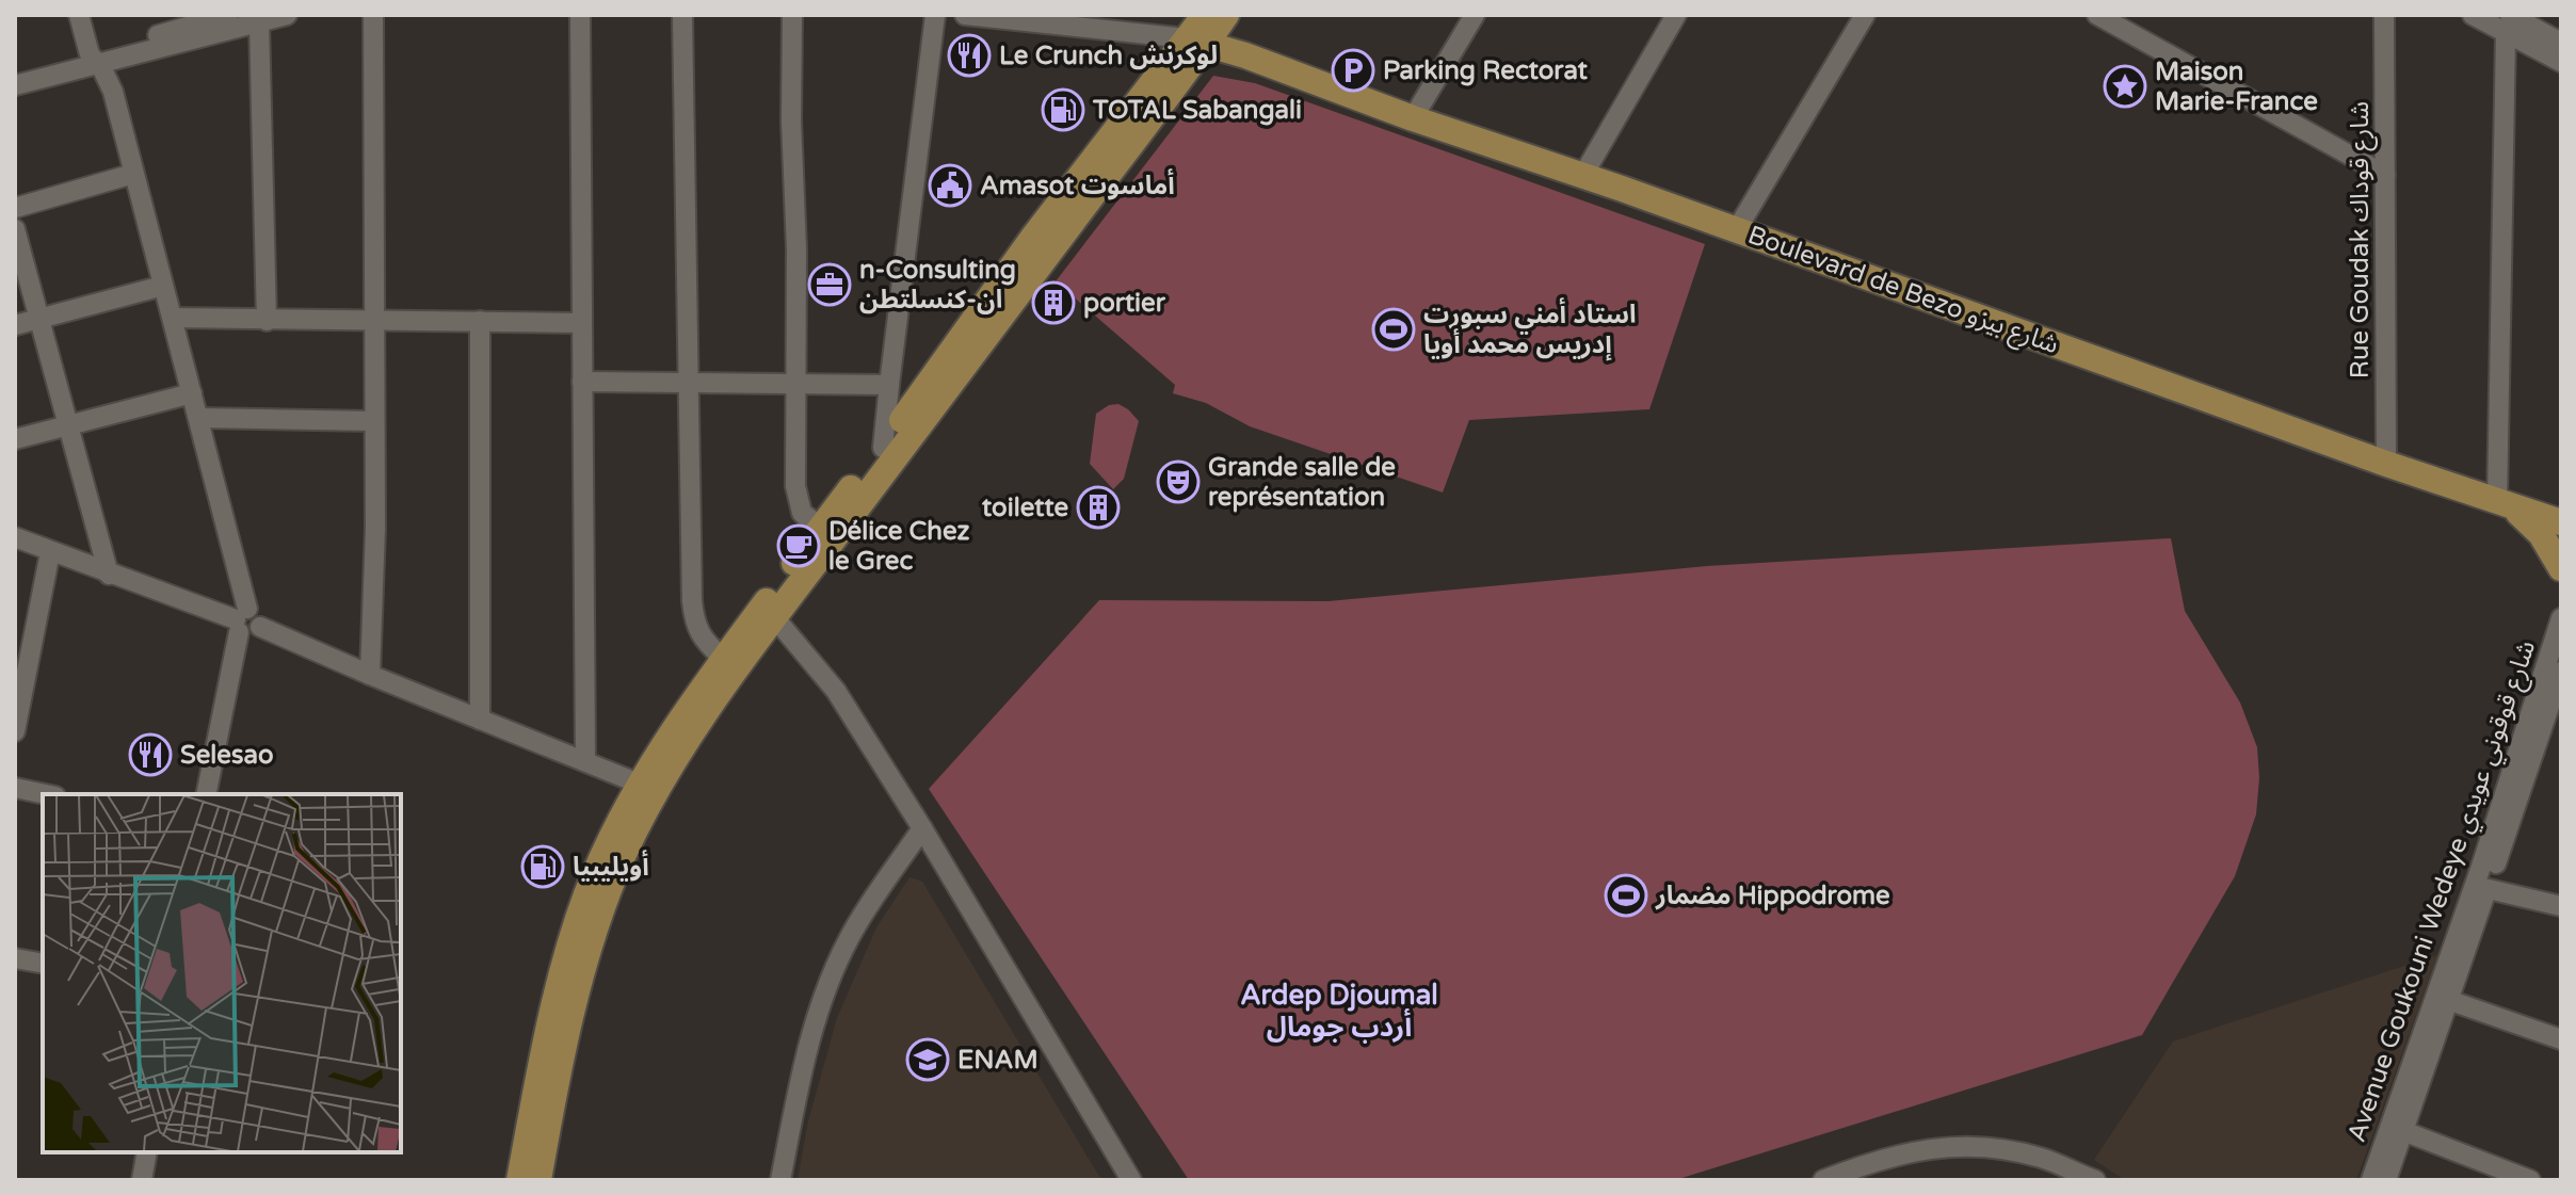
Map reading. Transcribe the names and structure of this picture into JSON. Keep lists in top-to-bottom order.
{
  "streets": {
    "main road": ["Boulevard de Bezo شارع بيزو"],
    "street": ["Rue Goudak شارع قوداك", "Avenue Goukouni Wedeye شارع قوقوني عويدي"]
  },
  "crossings": [
    ["Rue Goudak شارع قوداك", "Boulevard de Bezo شارع بيزو"]
  ],
  "districts": ["Ardep Djoumal أردب جومال"],
  "places": {
    "restaurant": ["Le Crunch لوكرنش", "Selesao"],
    "parking": ["Parking Rectorat"],
    "place": ["Maison Marie-France"],
    "fuel station": ["TOTAL Sabangali", "أويليبيا"],
    "public building": ["Amasot أماسوت"],
    "office": ["n-Consulting ان-كنسلتطن"],
    "building": ["portier", "toilette"],
    "sports": ["استاد أمني سبورت إدريس محمد أويا", "مضمار Hippodrome"],
    "theatre": ["Grande salle de représentation"],
    "cafe": ["Délice Chez le Grec"],
    "school or university": ["ENAM"]
  }
}
